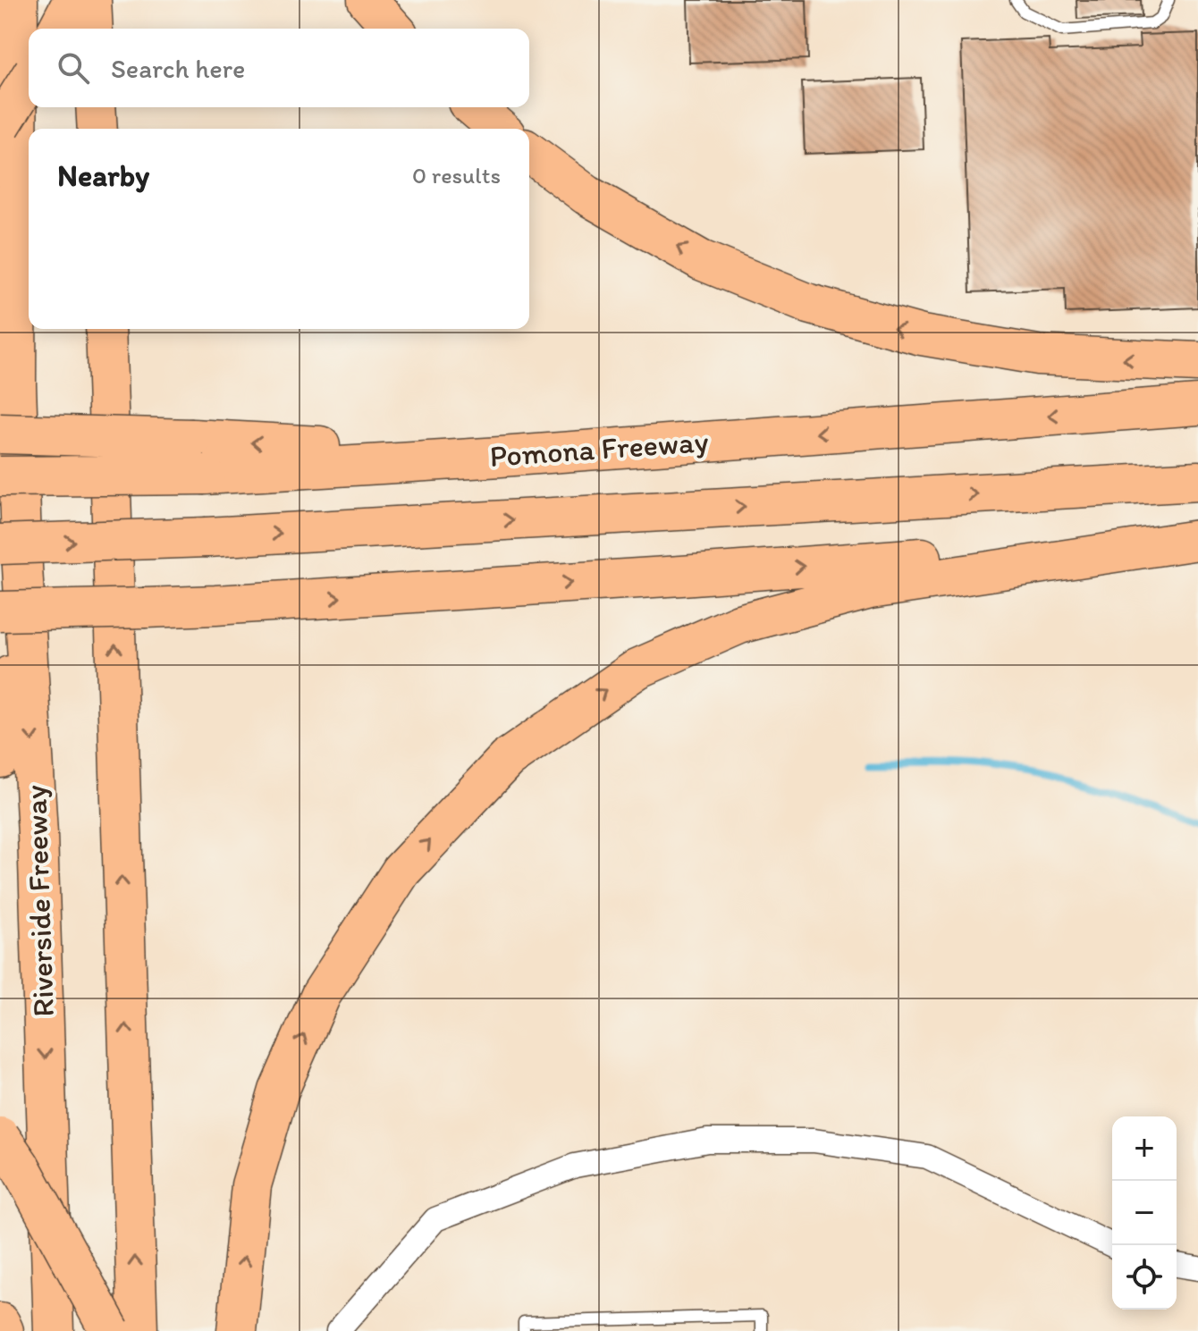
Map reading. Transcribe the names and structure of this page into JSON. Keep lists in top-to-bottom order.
{
  "streets": {
    "highway": ["Pomona Freeway", "Riverside Freeway"]
  },
  "page": {
    "search": "Search here",
    "heading": ["Nearby", "0 results"],
    "map_buttons": ["+", "−"]
  }
}
